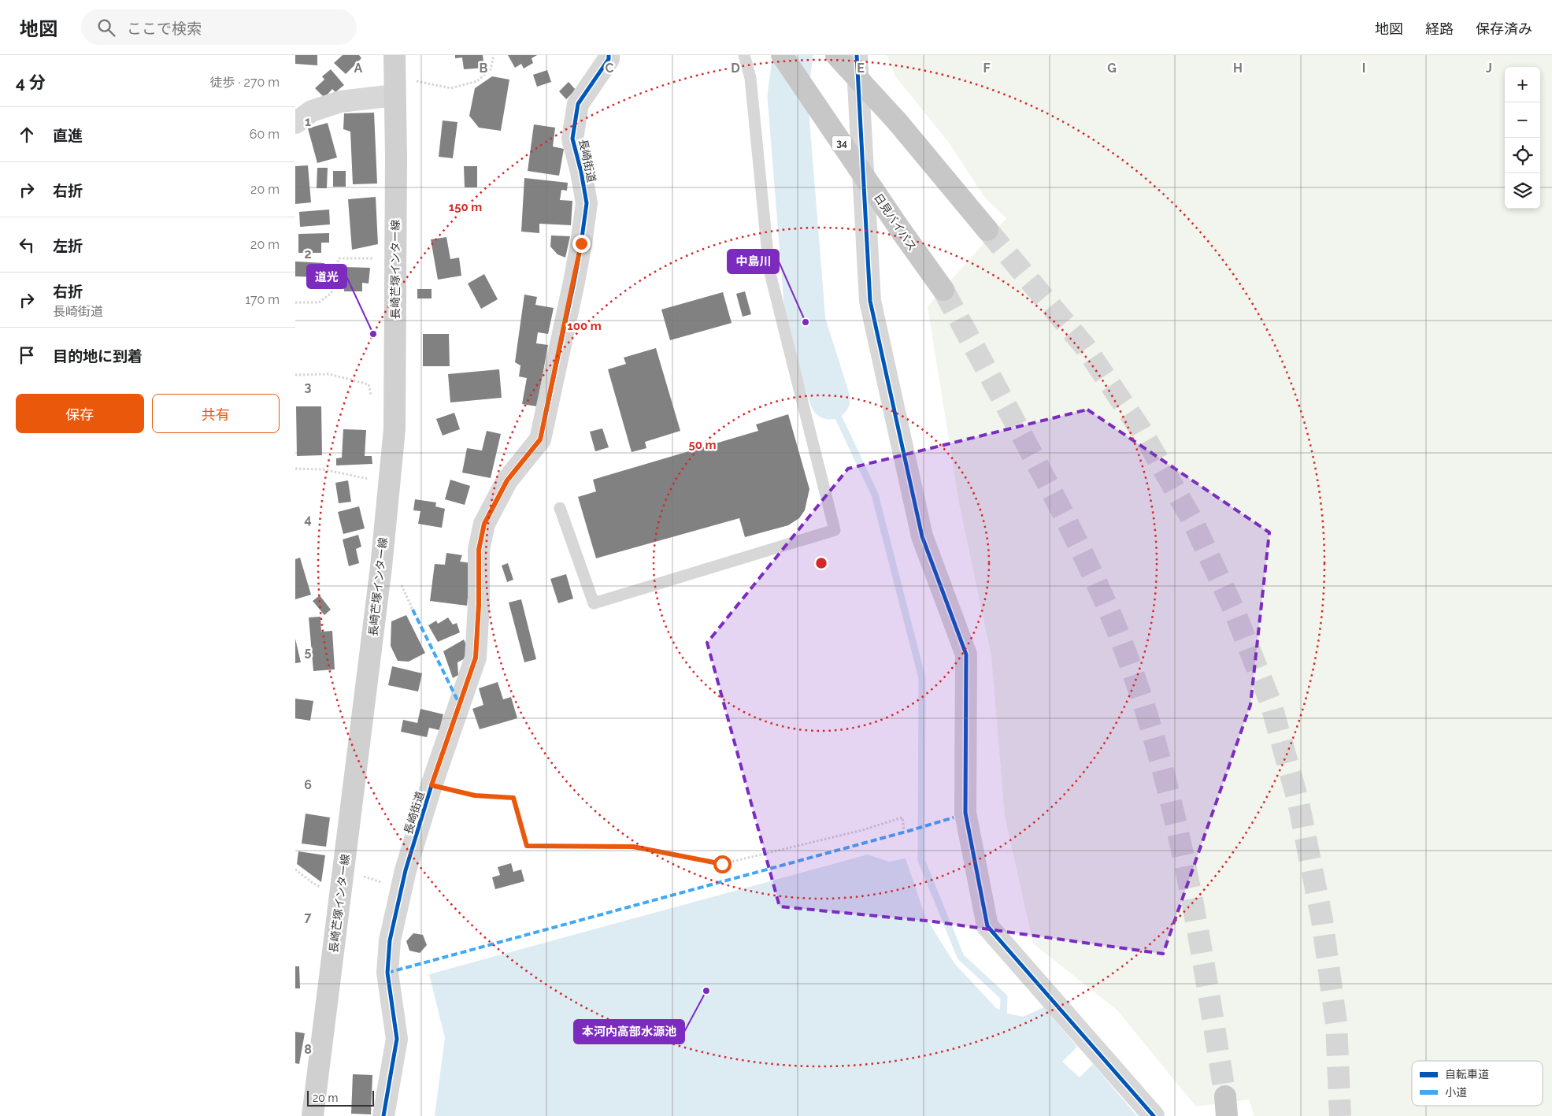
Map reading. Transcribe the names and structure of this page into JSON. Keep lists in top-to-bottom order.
{
  "streets": {
    "highway": ["34", "日見バイパス"],
    "main road": ["長崎芒塚インター線"],
    "street": ["長崎街道"]
  },
  "places": ["中島川", "道光", "本河内高部水源池"],
  "legend": ["自転車道", "小道"],
  "scale_bar": "20 m",
  "page": {
    "header": "地図",
    "search": "ここで検索",
    "nav": ["地図", "経路", "保存済み"],
    "heading": ["4 分", "徒歩 · 270 m"],
    "map_buttons": ["+", "−"],
    "list": [
      ["直進", "60 m"],
      ["右折", "20 m"],
      ["左折", "20 m"],
      ["右折", "長崎街道", "170 m"],
      "目的地に到着"
    ],
    "buttons": ["保存", "共有"],
    "scale": "20 m"
  },
  "grid": {
    "columns": [
      "A",
      "B",
      "C",
      "D",
      "E",
      "F",
      "G",
      "H",
      "I",
      "J"
    ],
    "rows": [
      "1",
      "2",
      "3",
      "4",
      "5",
      "6",
      "7",
      "8"
    ]
  },
  "rings": ["150 m", "100 m", "50 m"]
}
